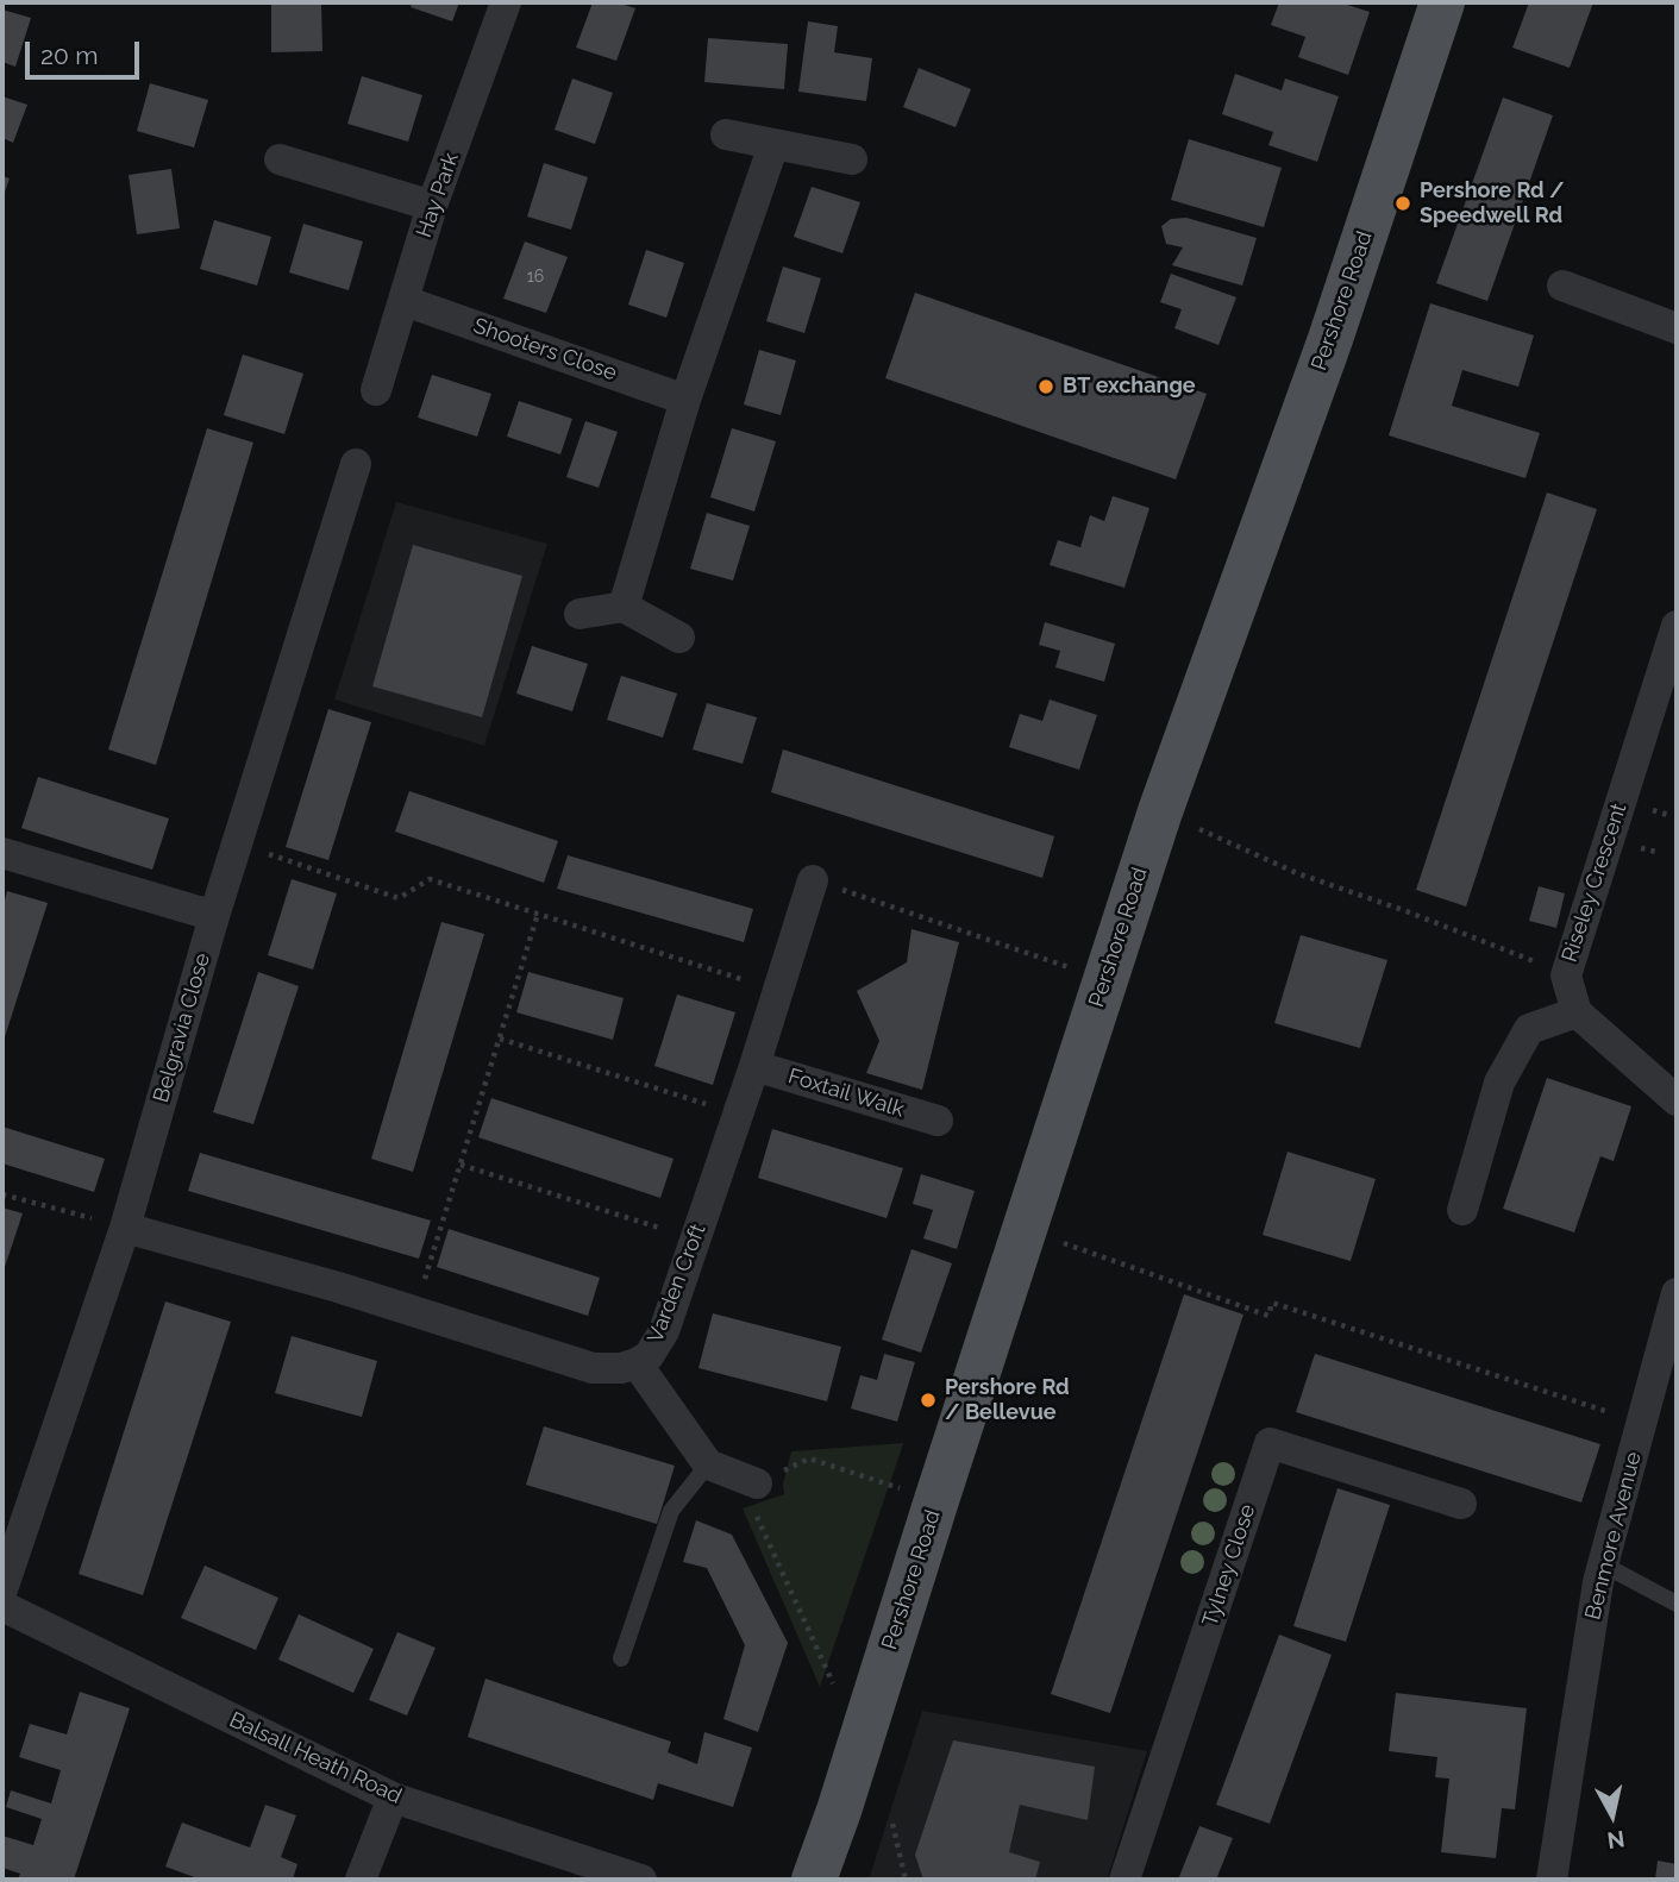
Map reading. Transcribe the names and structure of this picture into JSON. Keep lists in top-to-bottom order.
{
  "streets": {
    "main road": ["Pershore Road"],
    "street": [
      "Hay Park",
      "Shooters Close",
      "Riseley Crescent",
      "Belgravia Close",
      "Foxtail Walk",
      "Varden Croft",
      "Benmore Avenue",
      "Tylney Close",
      "Balsall Heath Road"
    ]
  },
  "crossings": [
    ["Hay Park", "Shooters Close"],
    ["Belgravia Close", "Varden Croft"],
    ["Foxtail Walk", "Varden Croft"]
  ],
  "places": ["Pershore Rd / Speedwell Rd", "BT exchange", "Pershore Rd / Bellevue"],
  "house_numbers": ["16"],
  "scale_bar": "20 m",
  "north": "bottom"
}
